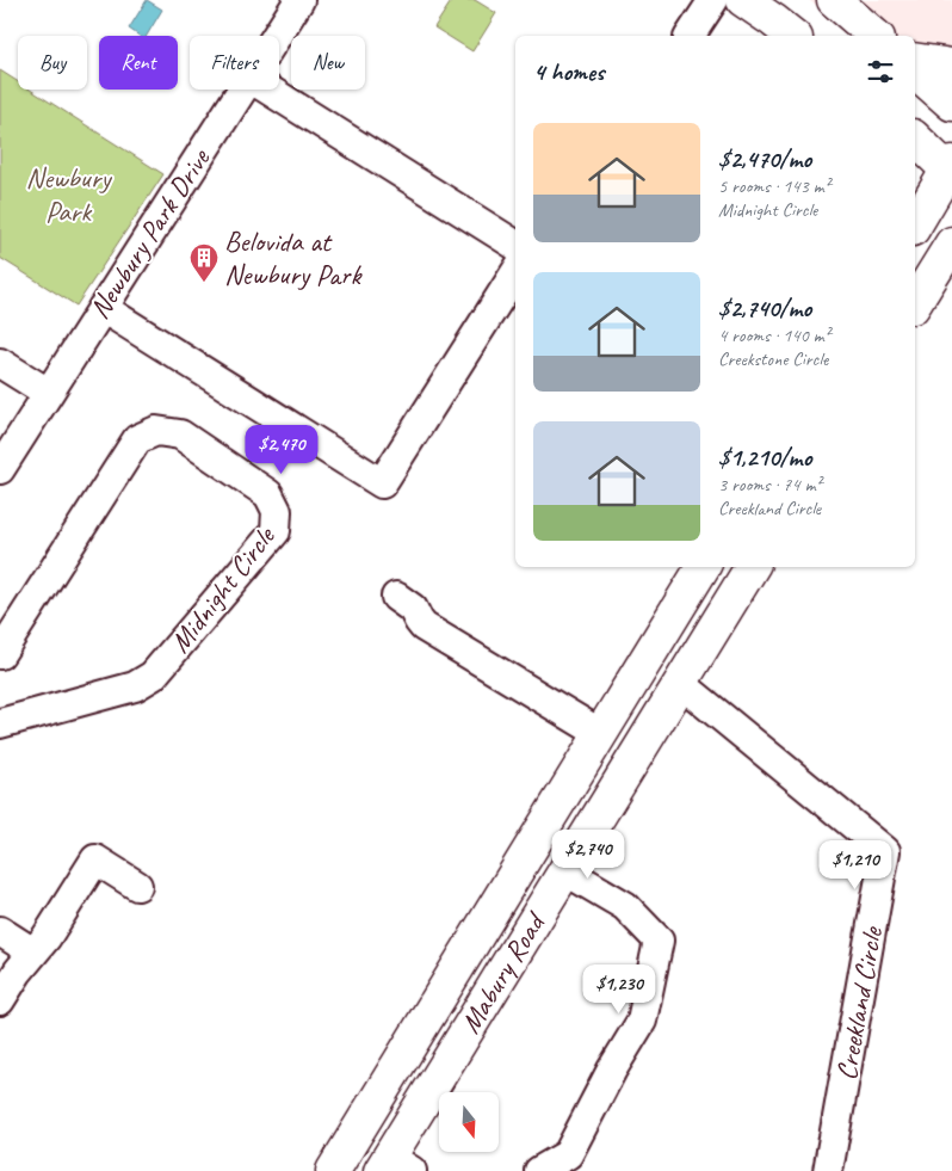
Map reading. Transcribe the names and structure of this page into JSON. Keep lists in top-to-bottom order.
{
  "streets": {
    "main road": ["Mabury Road"],
    "street": ["Newbury Park Drive", "Midnight Circle", "Creekland Circle"]
  },
  "crossings": [
    ["Mabury Road", "Creekland Circle"]
  ],
  "parks": ["Newbury Park"],
  "places": {
    "building": ["Belovida at Newbury Park"]
  },
  "north": "bottom",
  "page": {
    "chip": [
      "Buy",
      "Rent",
      "Filters",
      "New"
    ],
    "heading": "4 homes",
    "list": [
      {
        "name": "$2,470/mo",
        "note": "5 rooms · 143 m² · Midnight Circle"
      },
      {
        "name": "$2,740/mo",
        "note": "4 rooms · 140 m² · Creekstone Circle"
      },
      {
        "name": "$1,210/mo",
        "note": "3 rooms · 74 m² · Creekland Circle"
      }
    ],
    "price": [
      "$2,470",
      "$2,740",
      "$1,210",
      "$1,230"
    ]
  }
}
